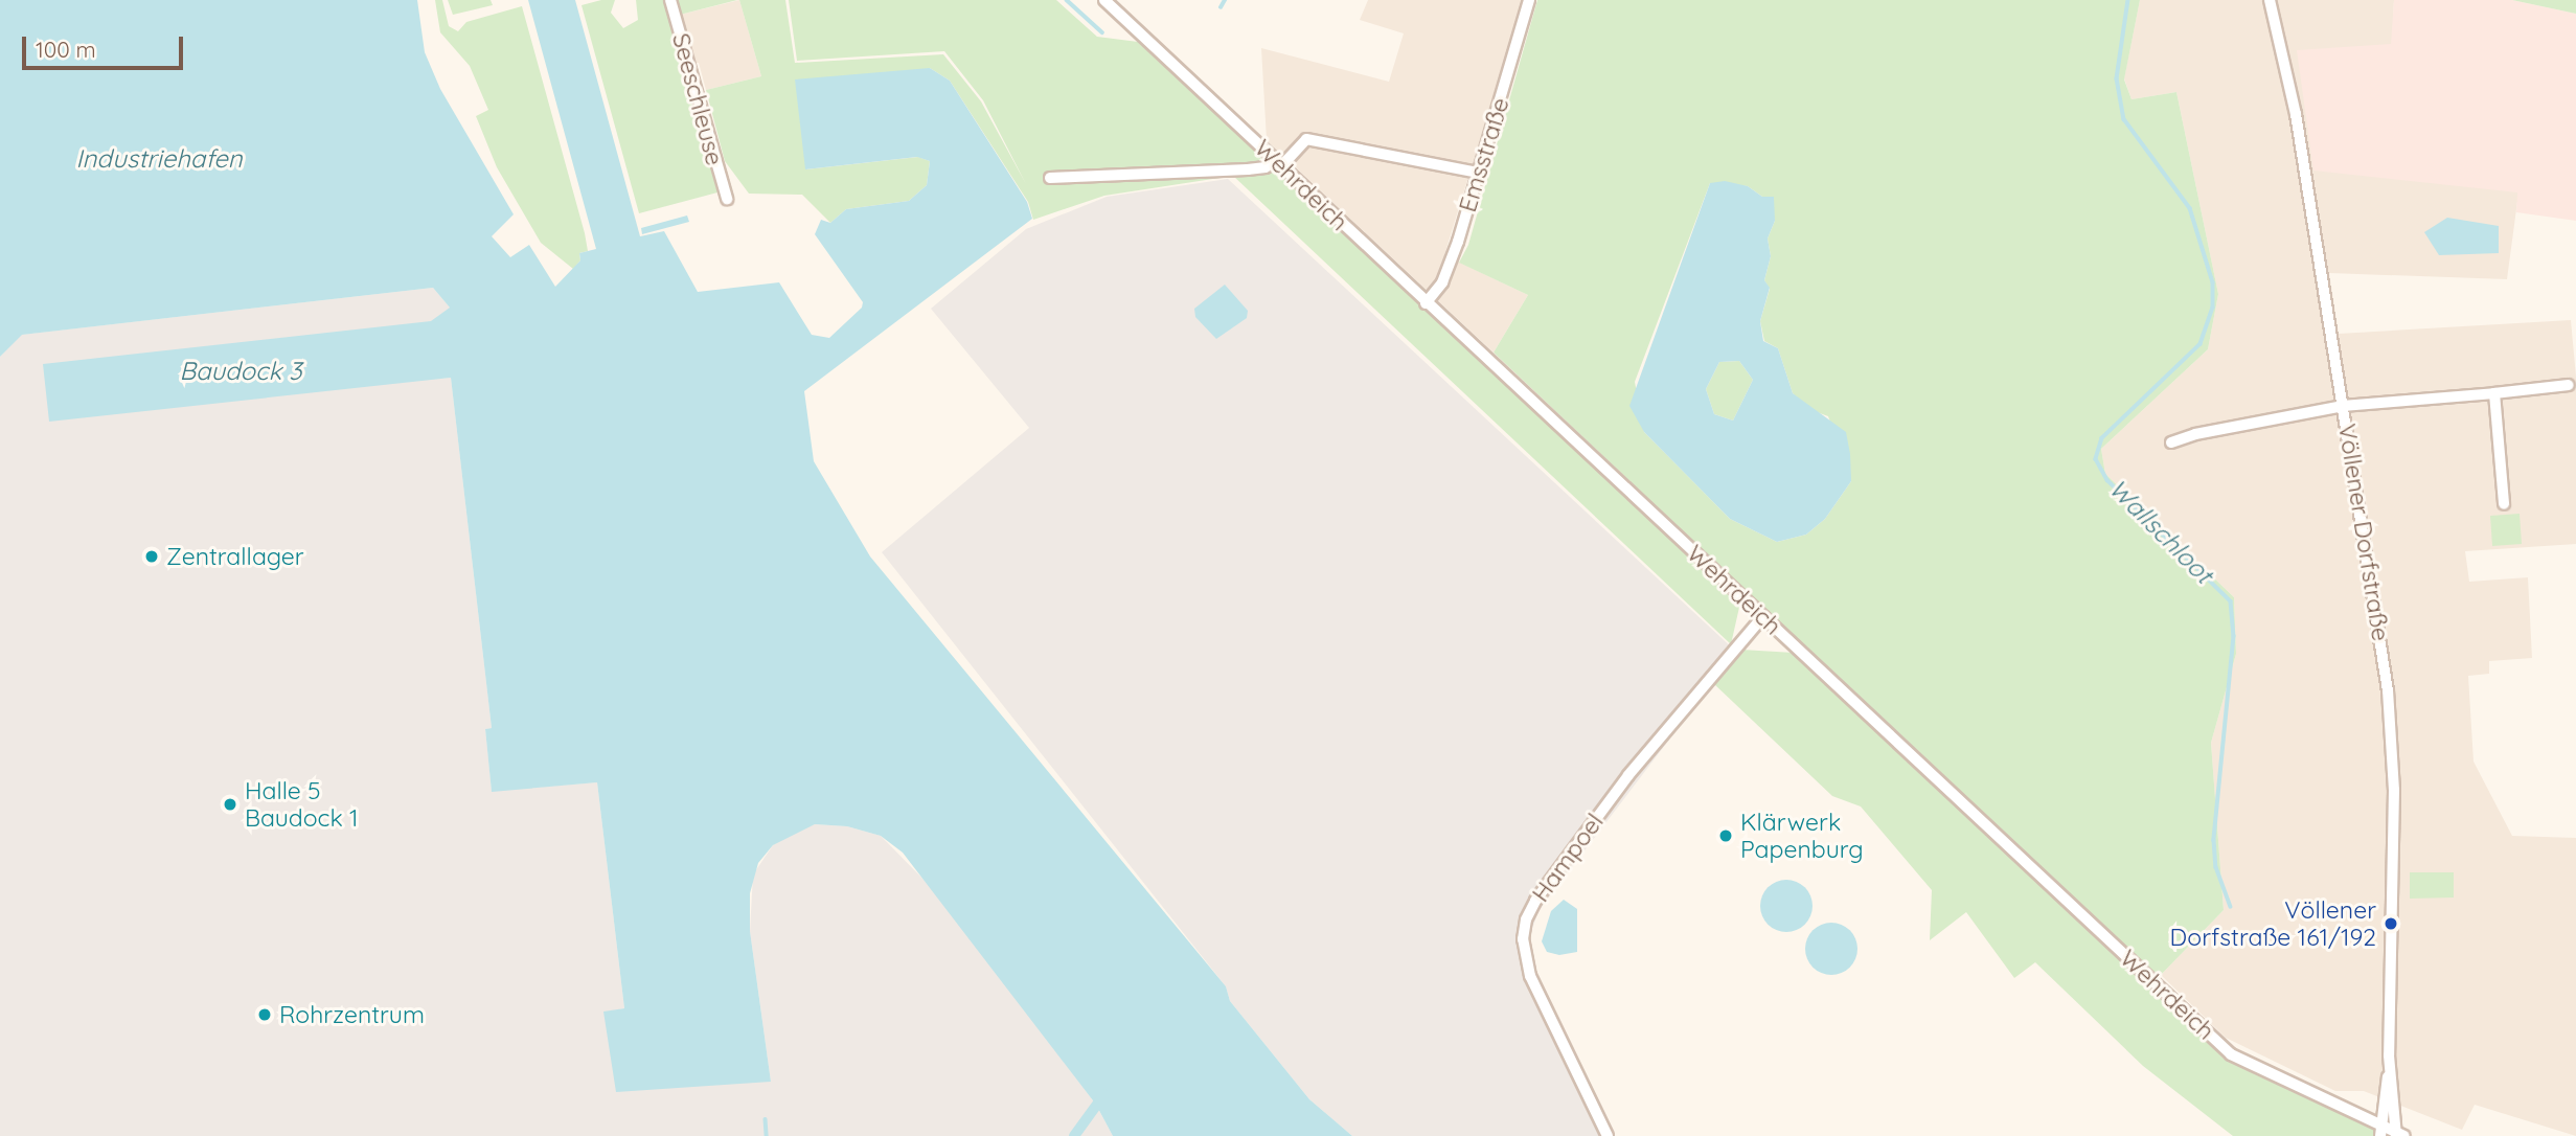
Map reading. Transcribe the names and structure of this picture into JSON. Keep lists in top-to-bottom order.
{
  "streets": {
    "street": [
      "Seeschleuse",
      "Emsstraße",
      "Wehrdeich",
      "Völlener Dorfstraße",
      "Hampoel"
    ]
  },
  "crossings": [
    ["Emsstraße", "Wehrdeich"],
    ["Wehrdeich", "Völlener Dorfstraße"],
    ["Wehrdeich", "Hampoel"]
  ],
  "water": ["Industriehafen", "Baudock 3", "Wallschloot"],
  "places": [
    "Zentrallager",
    "Halle 5 Baudock 1",
    "Klärwerk Papenburg",
    "Völlener Dorfstraße 161/192",
    "Rohrzentrum"
  ],
  "scale_bar": "100 m"
}
